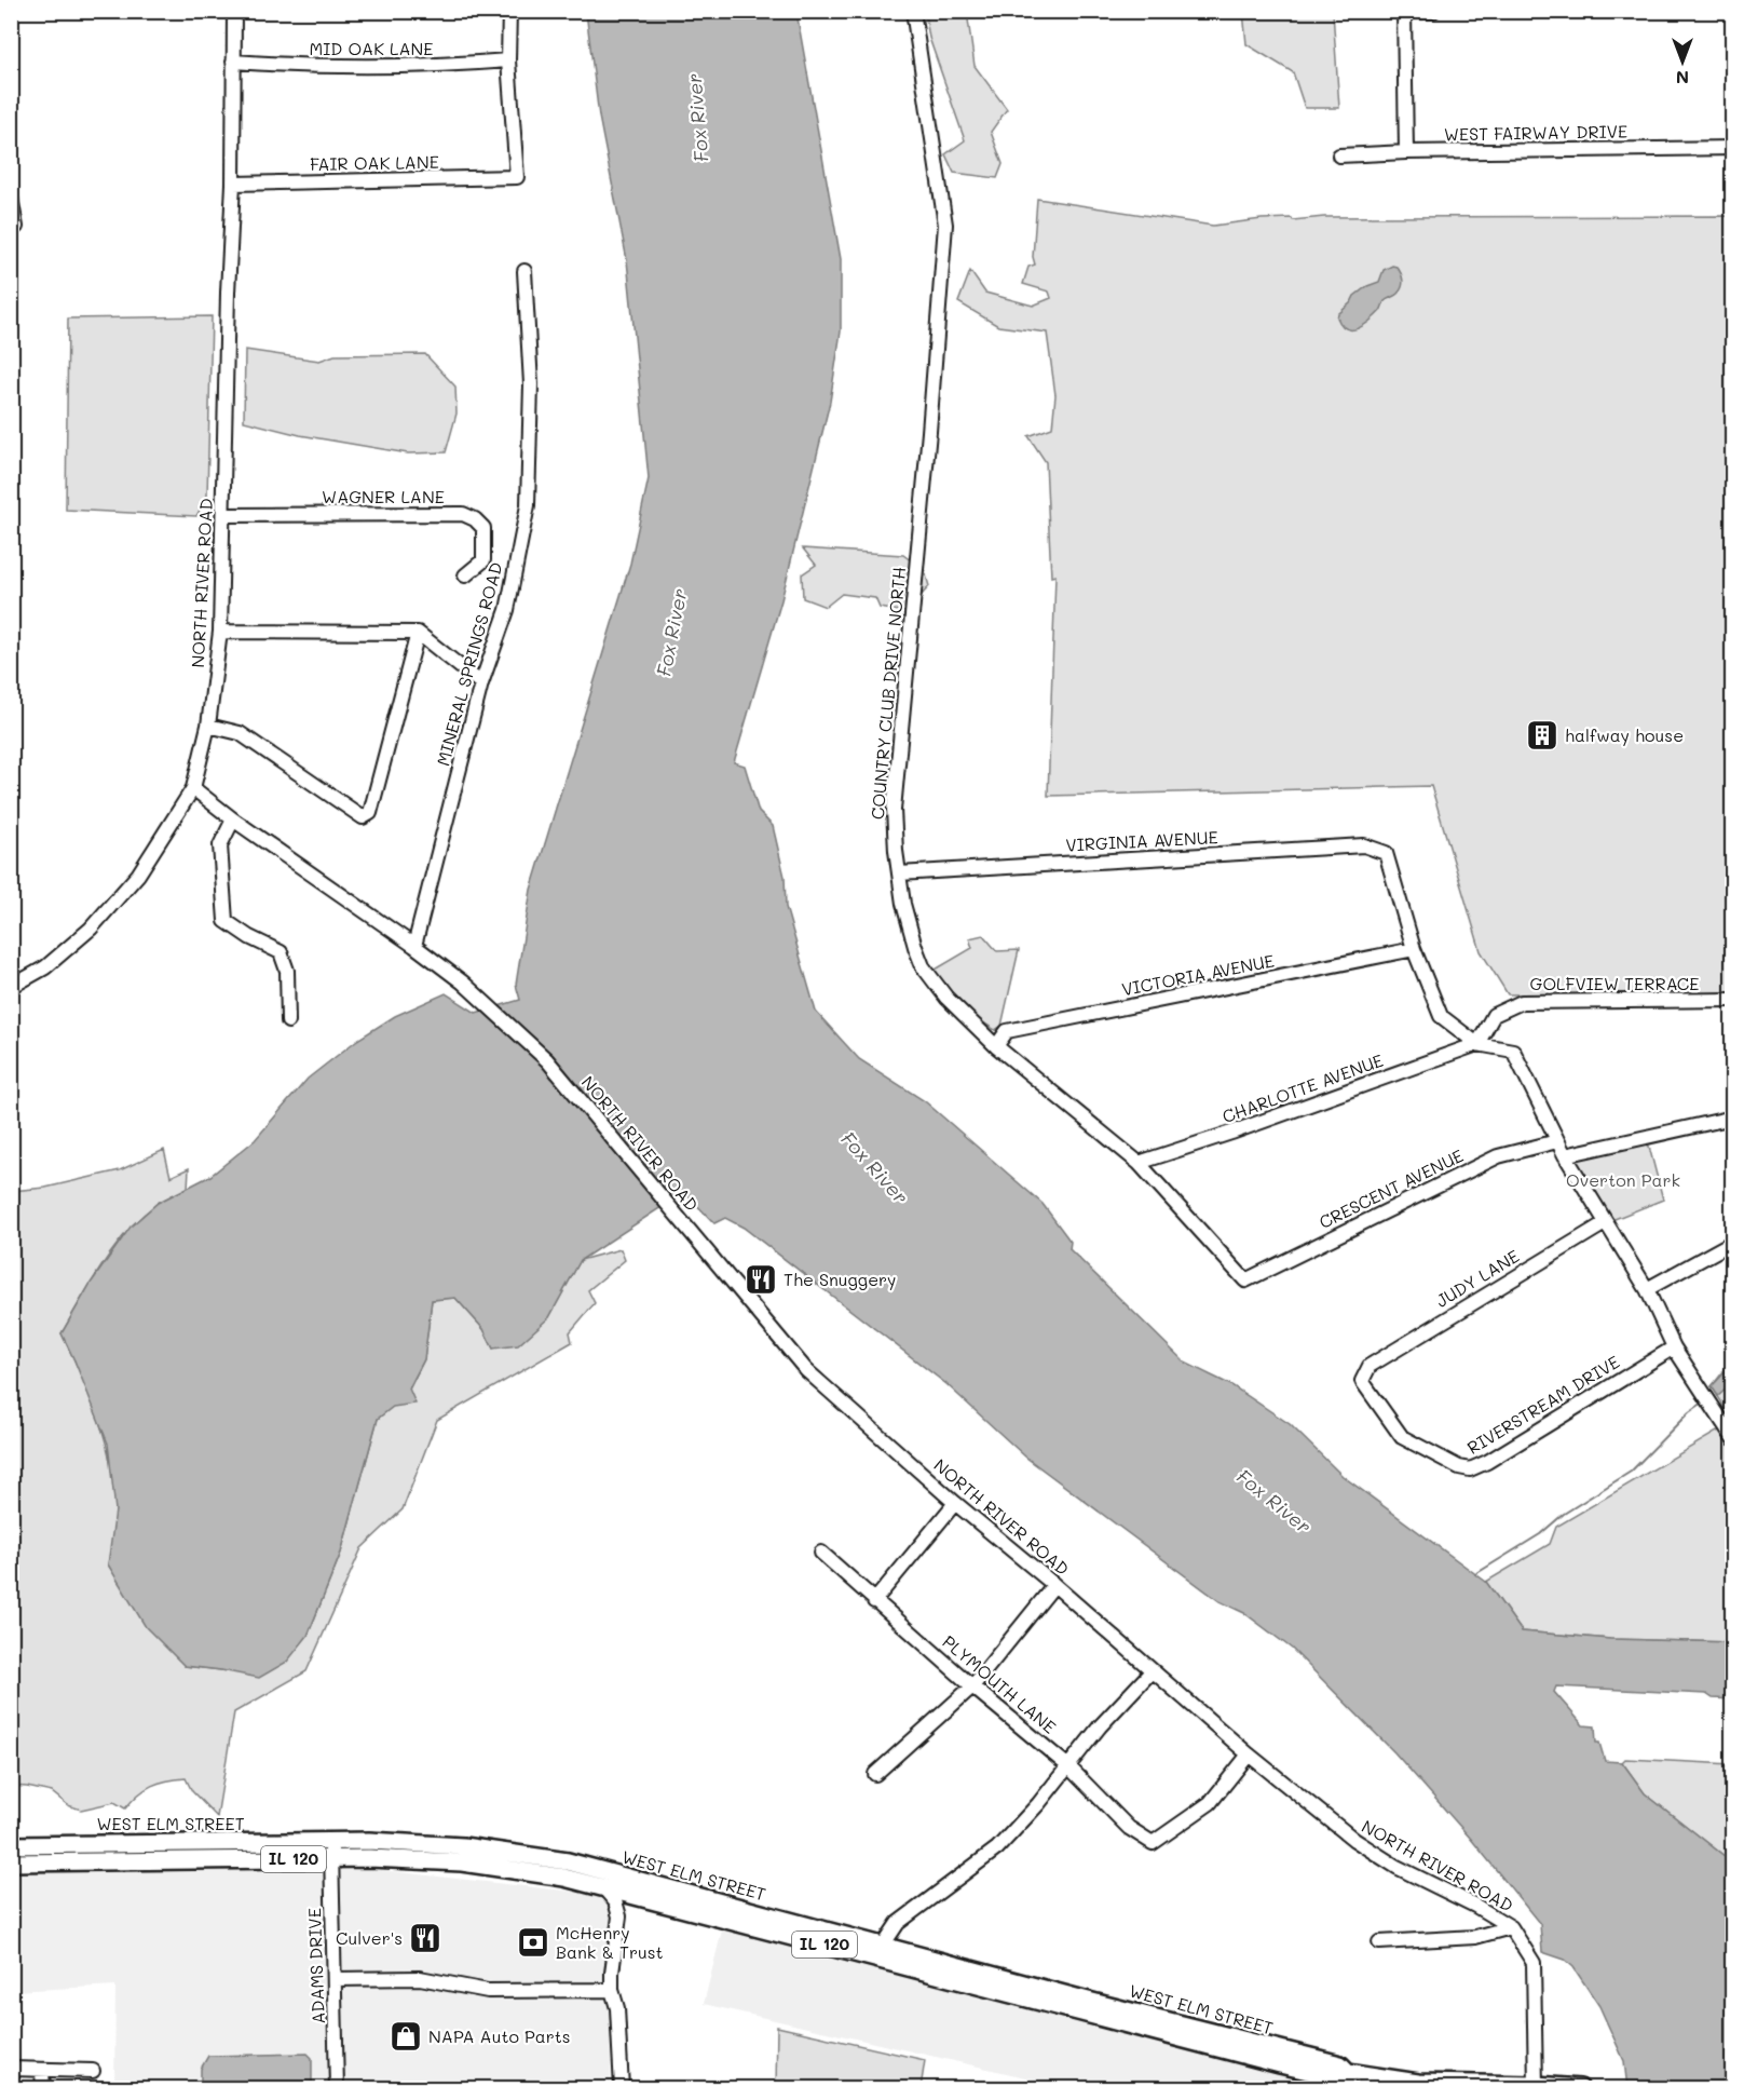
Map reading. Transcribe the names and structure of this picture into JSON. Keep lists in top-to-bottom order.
{
  "streets": {
    "main road": ["WEST ELM STREET", "IL 120"],
    "street": [
      "MID OAK LANE",
      "WEST FAIRWAY DRIVE",
      "FAIR OAK LANE",
      "WAGNER LANE",
      "NORTH RIVER ROAD",
      "MINERAL SPRINGS ROAD",
      "COUNTRY CLUB DRIVE NORTH",
      "VIRGINIA AVENUE",
      "VICTORIA AVENUE",
      "GOLFVIEW TERRACE",
      "CHARLOTTE AVENUE",
      "CRESCENT AVENUE",
      "JUDY LANE",
      "RIVERSTREAM DRIVE",
      "PLYMOUTH LANE",
      "ADAMS DRIVE"
    ]
  },
  "crossings": [
    ["MID OAK LANE", "FAIR OAK LANE"],
    ["MID OAK LANE", "NORTH RIVER ROAD"],
    ["FAIR OAK LANE", "NORTH RIVER ROAD"],
    ["WAGNER LANE", "NORTH RIVER ROAD"],
    ["NORTH RIVER ROAD", "MINERAL SPRINGS ROAD"],
    ["NORTH RIVER ROAD", "PLYMOUTH LANE"],
    ["NORTH RIVER ROAD", "WEST ELM STREET"],
    ["COUNTRY CLUB DRIVE NORTH", "VIRGINIA AVENUE"],
    ["COUNTRY CLUB DRIVE NORTH", "VICTORIA AVENUE"],
    ["COUNTRY CLUB DRIVE NORTH", "CHARLOTTE AVENUE"],
    ["COUNTRY CLUB DRIVE NORTH", "CRESCENT AVENUE"],
    ["VIRGINIA AVENUE", "VICTORIA AVENUE"],
    ["GOLFVIEW TERRACE", "CHARLOTTE AVENUE"],
    ["JUDY LANE", "RIVERSTREAM DRIVE"],
    ["WEST ELM STREET", "ADAMS DRIVE"]
  ],
  "water": ["Fox River"],
  "parks": ["Overton Park"],
  "places": {
    "building": ["halfway house"],
    "restaurant": ["The Snuggery", "Culver's"],
    "bank": ["McHenry Bank & Trust"],
    "shop": ["NAPA Auto Parts"]
  },
  "north": "bottom"
}
